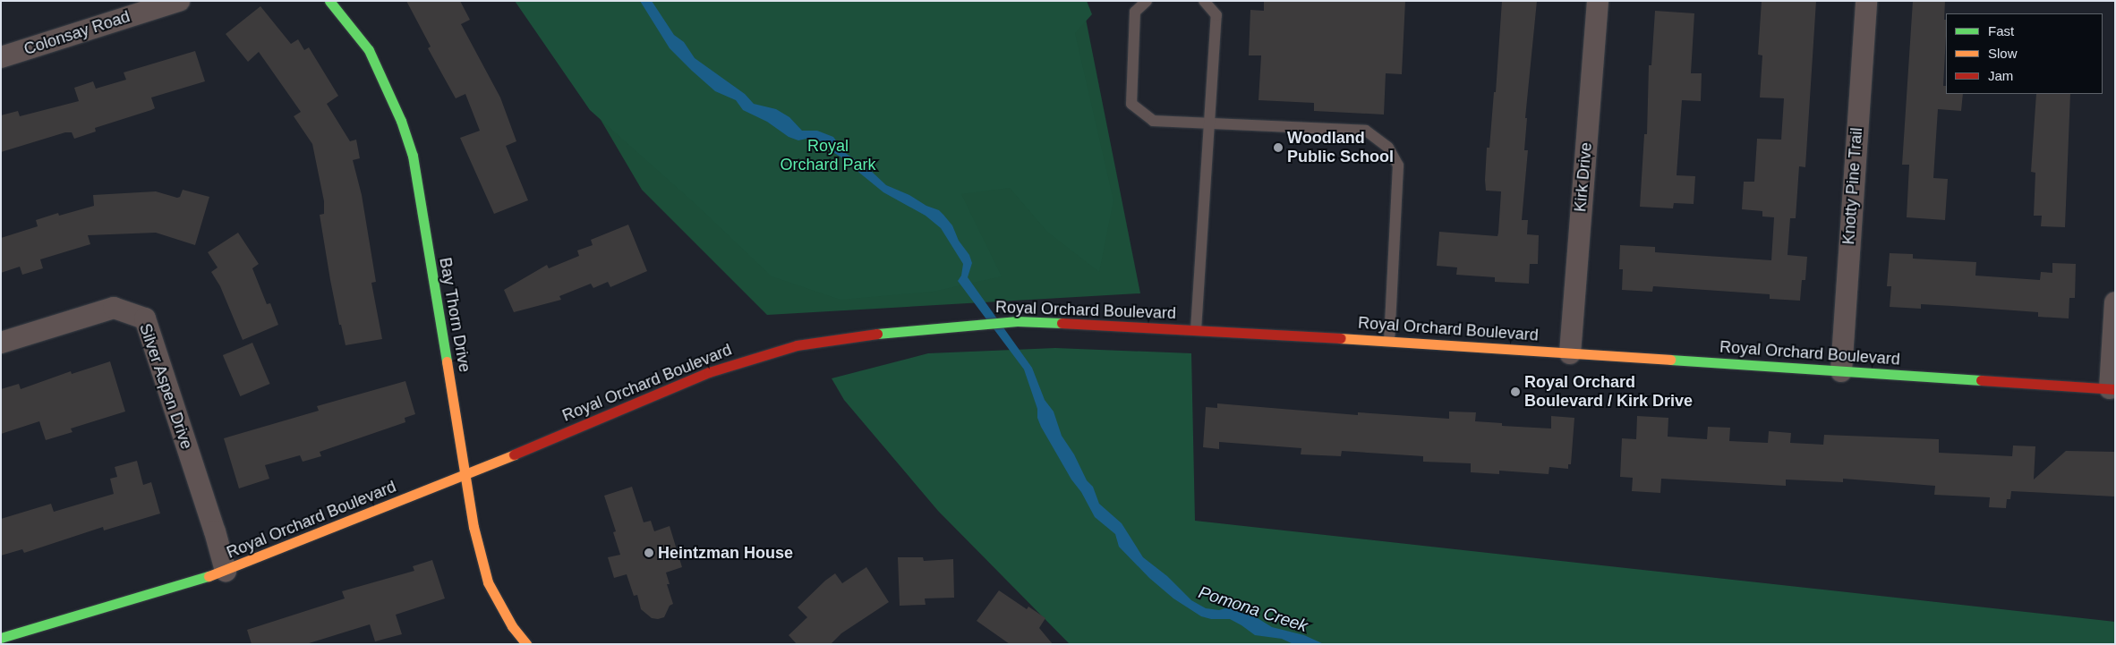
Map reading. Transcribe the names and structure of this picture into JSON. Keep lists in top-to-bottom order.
{
  "streets": {
    "street": [
      "Colonsay Road",
      "Kirk Drive",
      "Knotty Pine Trail",
      "Royal Orchard Boulevard",
      "Bay Thorn Drive",
      "Silver Aspen Drive"
    ]
  },
  "crossings": [
    ["Kirk Drive", "Royal Orchard Boulevard"],
    ["Knotty Pine Trail", "Royal Orchard Boulevard"],
    ["Royal Orchard Boulevard", "Bay Thorn Drive"],
    ["Royal Orchard Boulevard", "Silver Aspen Drive"]
  ],
  "water": ["Pomona Creek"],
  "parks": ["Royal Orchard Park"],
  "places": ["Woodland Public School", "Royal Orchard Boulevard / Kirk Drive", "Heintzman House"],
  "legend": ["Fast", "Slow", "Jam"]
}
